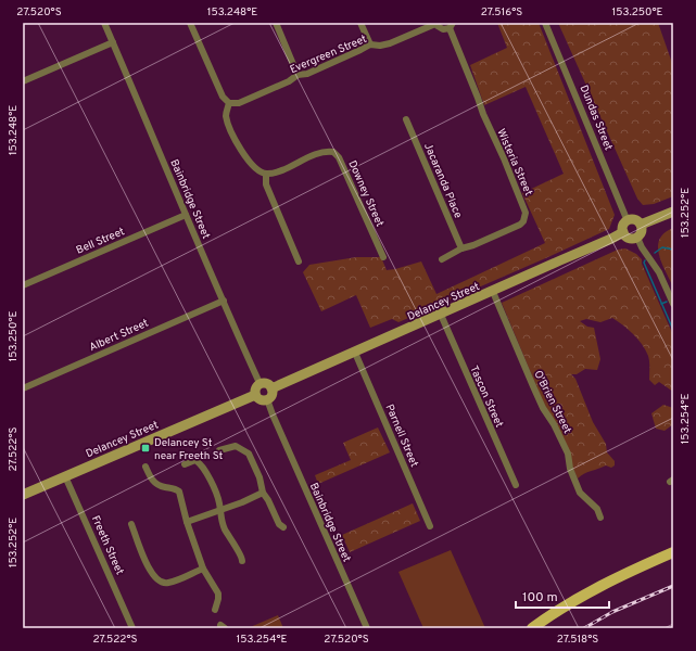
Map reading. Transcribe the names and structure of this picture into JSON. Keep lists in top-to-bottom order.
{
  "streets": {
    "main road": ["Delancey Street"],
    "street": [
      "Evergreen Street",
      "Dundas Street",
      "Wisteria Street",
      "Jacaranda Place",
      "Downey Street",
      "Bainbridge Street",
      "Bell Street",
      "Albert Street",
      "Tascon Street",
      "O'Brien Street",
      "Parnell Street",
      "Freeth Street"
    ]
  },
  "crossings": [
    ["Dundas Street", "Delancey Street"],
    ["Wisteria Street", "Jacaranda Place"],
    ["Bainbridge Street", "Bell Street"],
    ["Bainbridge Street", "Delancey Street"],
    ["Bainbridge Street", "Albert Street"],
    ["Delancey Street", "Tascon Street"],
    ["Delancey Street", "O'Brien Street"],
    ["Delancey Street", "Parnell Street"],
    ["Delancey Street", "Freeth Street"]
  ],
  "places": {
    "transit": ["Delancey St near Freeth St"]
  },
  "scale_bar": "100 m",
  "coordinates": [
    "27.520°S",
    "153.248°E",
    "27.516°S",
    "153.250°E",
    "153.252°E",
    "153.254°E",
    "27.522°S",
    "27.518°S"
  ]
}
